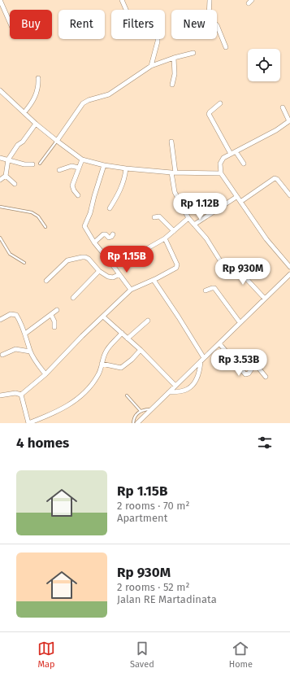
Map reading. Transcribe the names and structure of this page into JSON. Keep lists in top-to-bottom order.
{
  "page": {
    "chip": [
      "Buy",
      "Rent",
      "Filters",
      "New"
    ],
    "price": [
      "Rp 1.12B",
      "Rp 1.15B",
      "Rp 930M",
      "Rp 3.53B"
    ],
    "heading": "4 homes",
    "list": [
      {
        "name": "Rp 1.15B",
        "note": "2 rooms · 70 m² · Apartment"
      },
      {
        "name": "Rp 930M",
        "note": "2 rooms · 52 m² · Jalan RE Martadinata"
      }
    ],
    "tabs": ["Map", "Saved", "Home"]
  }
}
